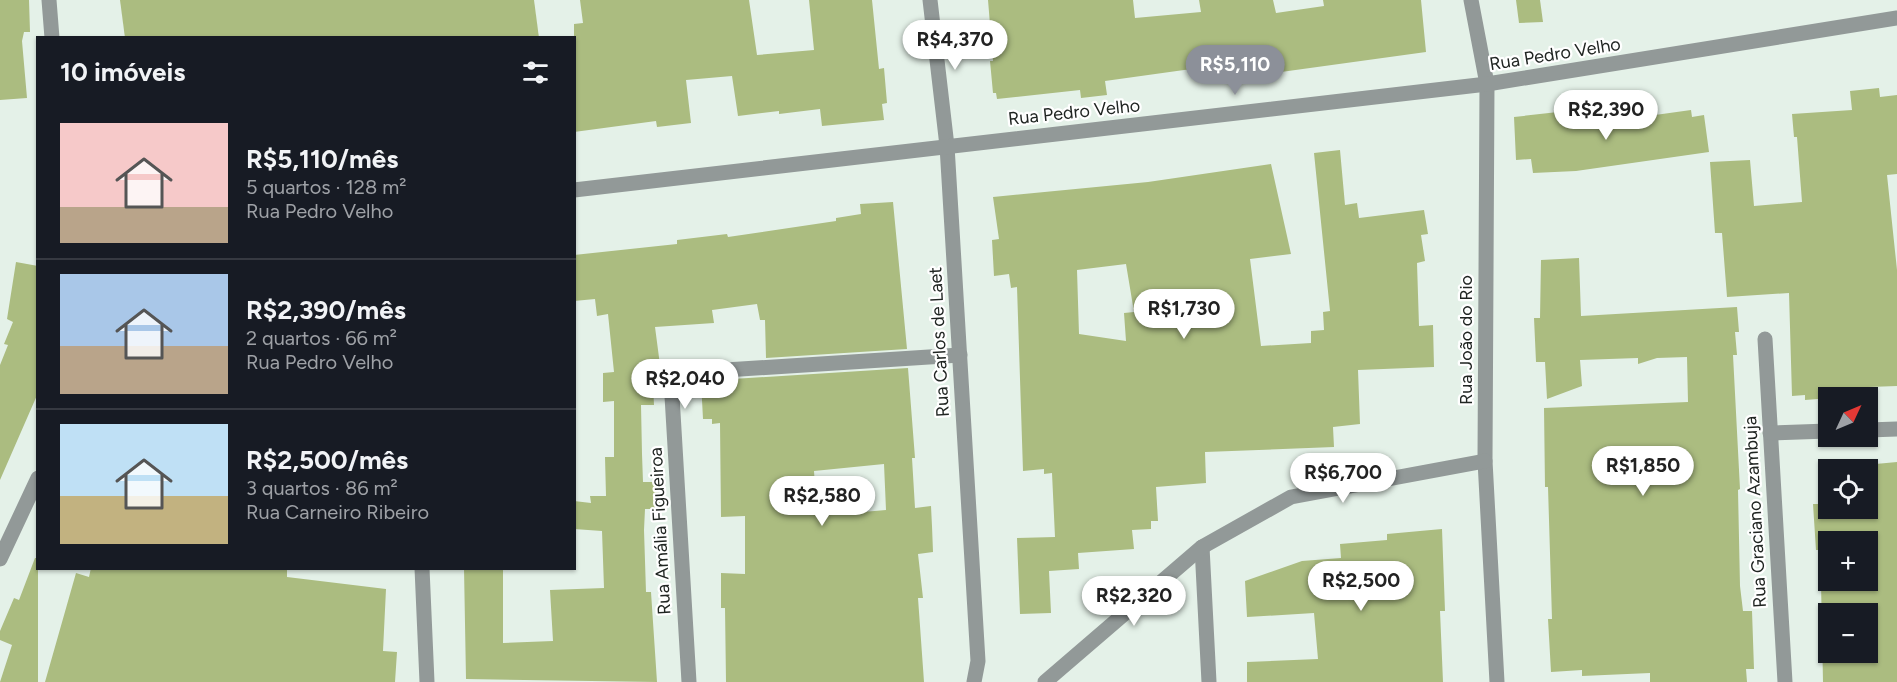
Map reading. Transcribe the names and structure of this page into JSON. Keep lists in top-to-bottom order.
{
  "streets": {
    "street": [
      "Rua Pedro Velho",
      "Rua João do Rio",
      "Rua Carlos de Laet",
      "Rua Graciano Azambuja",
      "Rua Amália Figueiroa"
    ]
  },
  "crossings": [
    ["Rua Pedro Velho", "Rua João do Rio"],
    ["Rua Pedro Velho", "Rua Carlos de Laet"],
    ["Rua Carlos de Laet", "Rua Amália Figueiroa"]
  ],
  "north": "top right",
  "page": {
    "price": [
      "R$4,370",
      "R$5,110",
      "R$2,390",
      "R$1,730",
      "R$2,040",
      "R$1,850",
      "R$6,700",
      "R$2,580",
      "R$2,500",
      "R$2,320"
    ],
    "heading": "10 imóveis",
    "list": [
      {
        "name": "R$5,110/mês",
        "note": "5 quartos · 128 m² · Rua Pedro Velho"
      },
      {
        "name": "R$2,390/mês",
        "note": "2 quartos · 66 m² · Rua Pedro Velho"
      },
      {
        "name": "R$2,500/mês",
        "note": "3 quartos · 86 m² · Rua Carneiro Ribeiro"
      }
    ],
    "map_buttons": ["+", "−"]
  }
}
